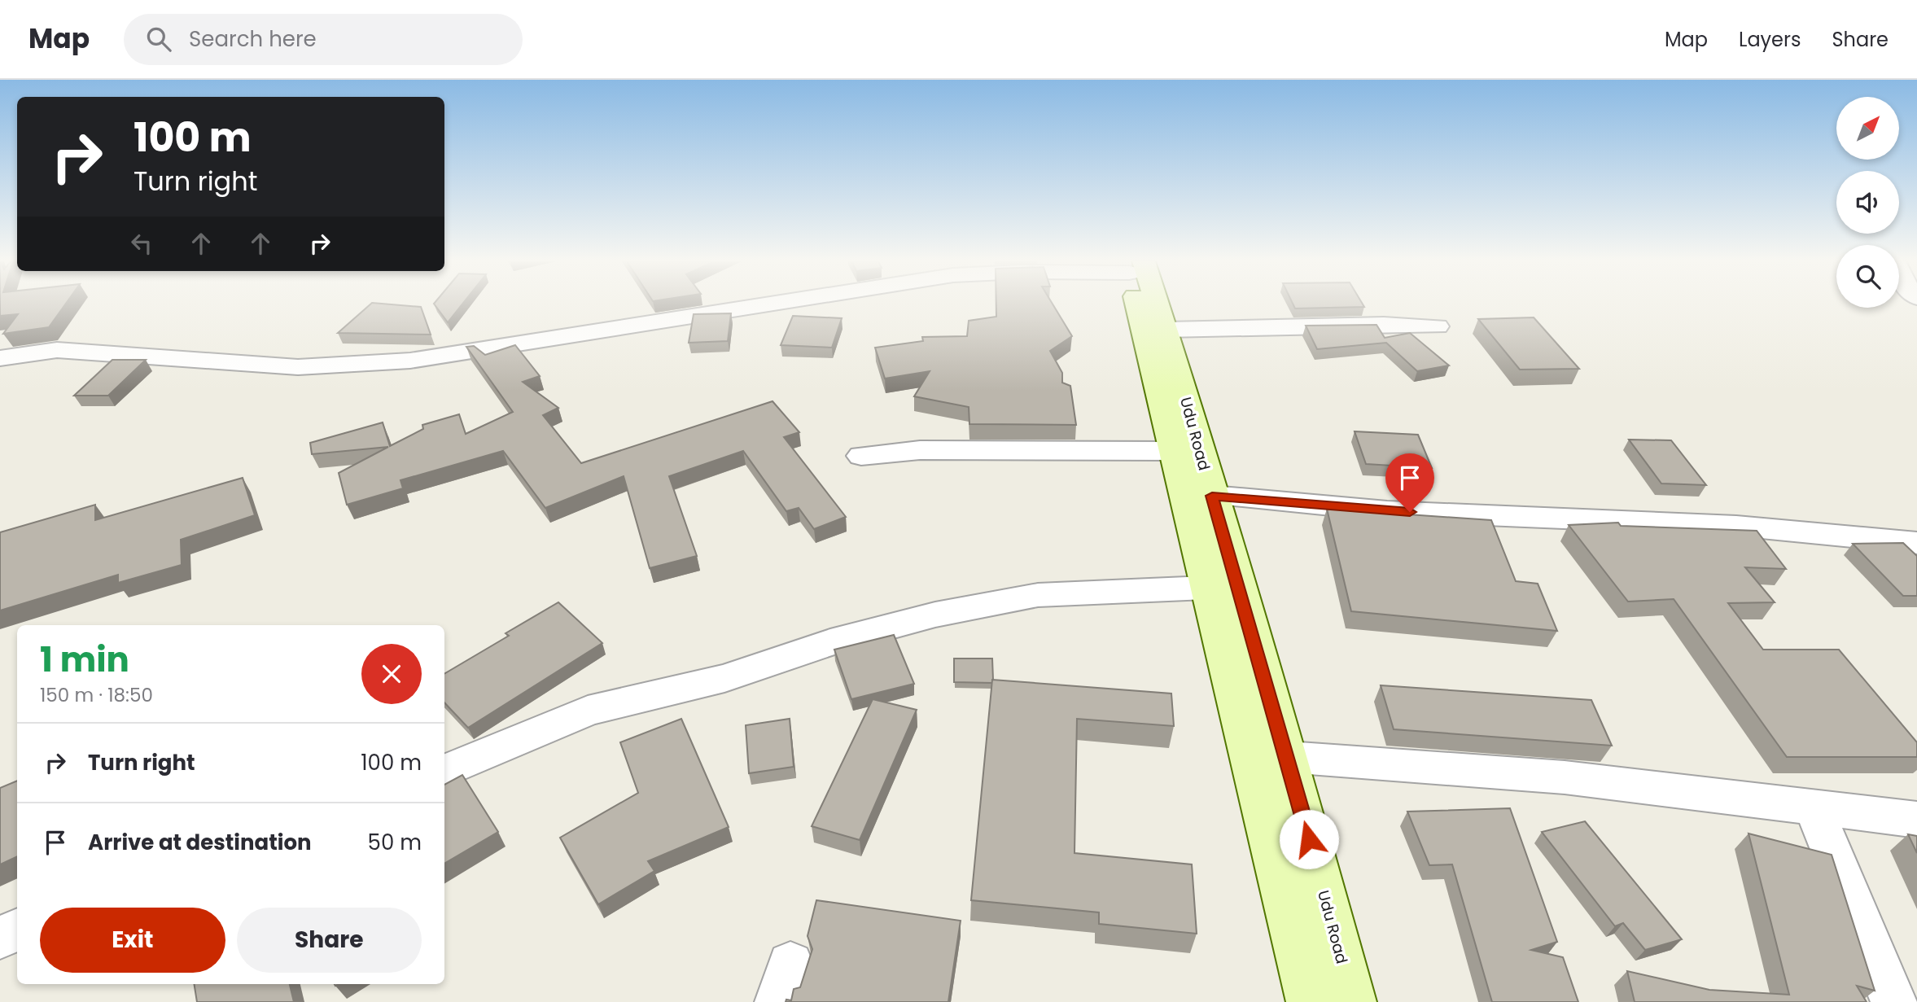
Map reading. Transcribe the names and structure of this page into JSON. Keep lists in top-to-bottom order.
{
  "streets": {
    "main road": ["Udu Road"]
  },
  "north": "top right",
  "page": {
    "header": "Map",
    "search": "Search here",
    "nav": ["Map", "Layers", "Share"],
    "turn": ["100 m", "Turn right"],
    "heading": ["1 min", "150 m · 18:50"],
    "list": [
      {
        "name": "Turn right",
        "value": "100 m"
      },
      {
        "name": "Arrive at destination",
        "value": "50 m"
      }
    ],
    "buttons": ["Exit", "Share"]
  }
}
